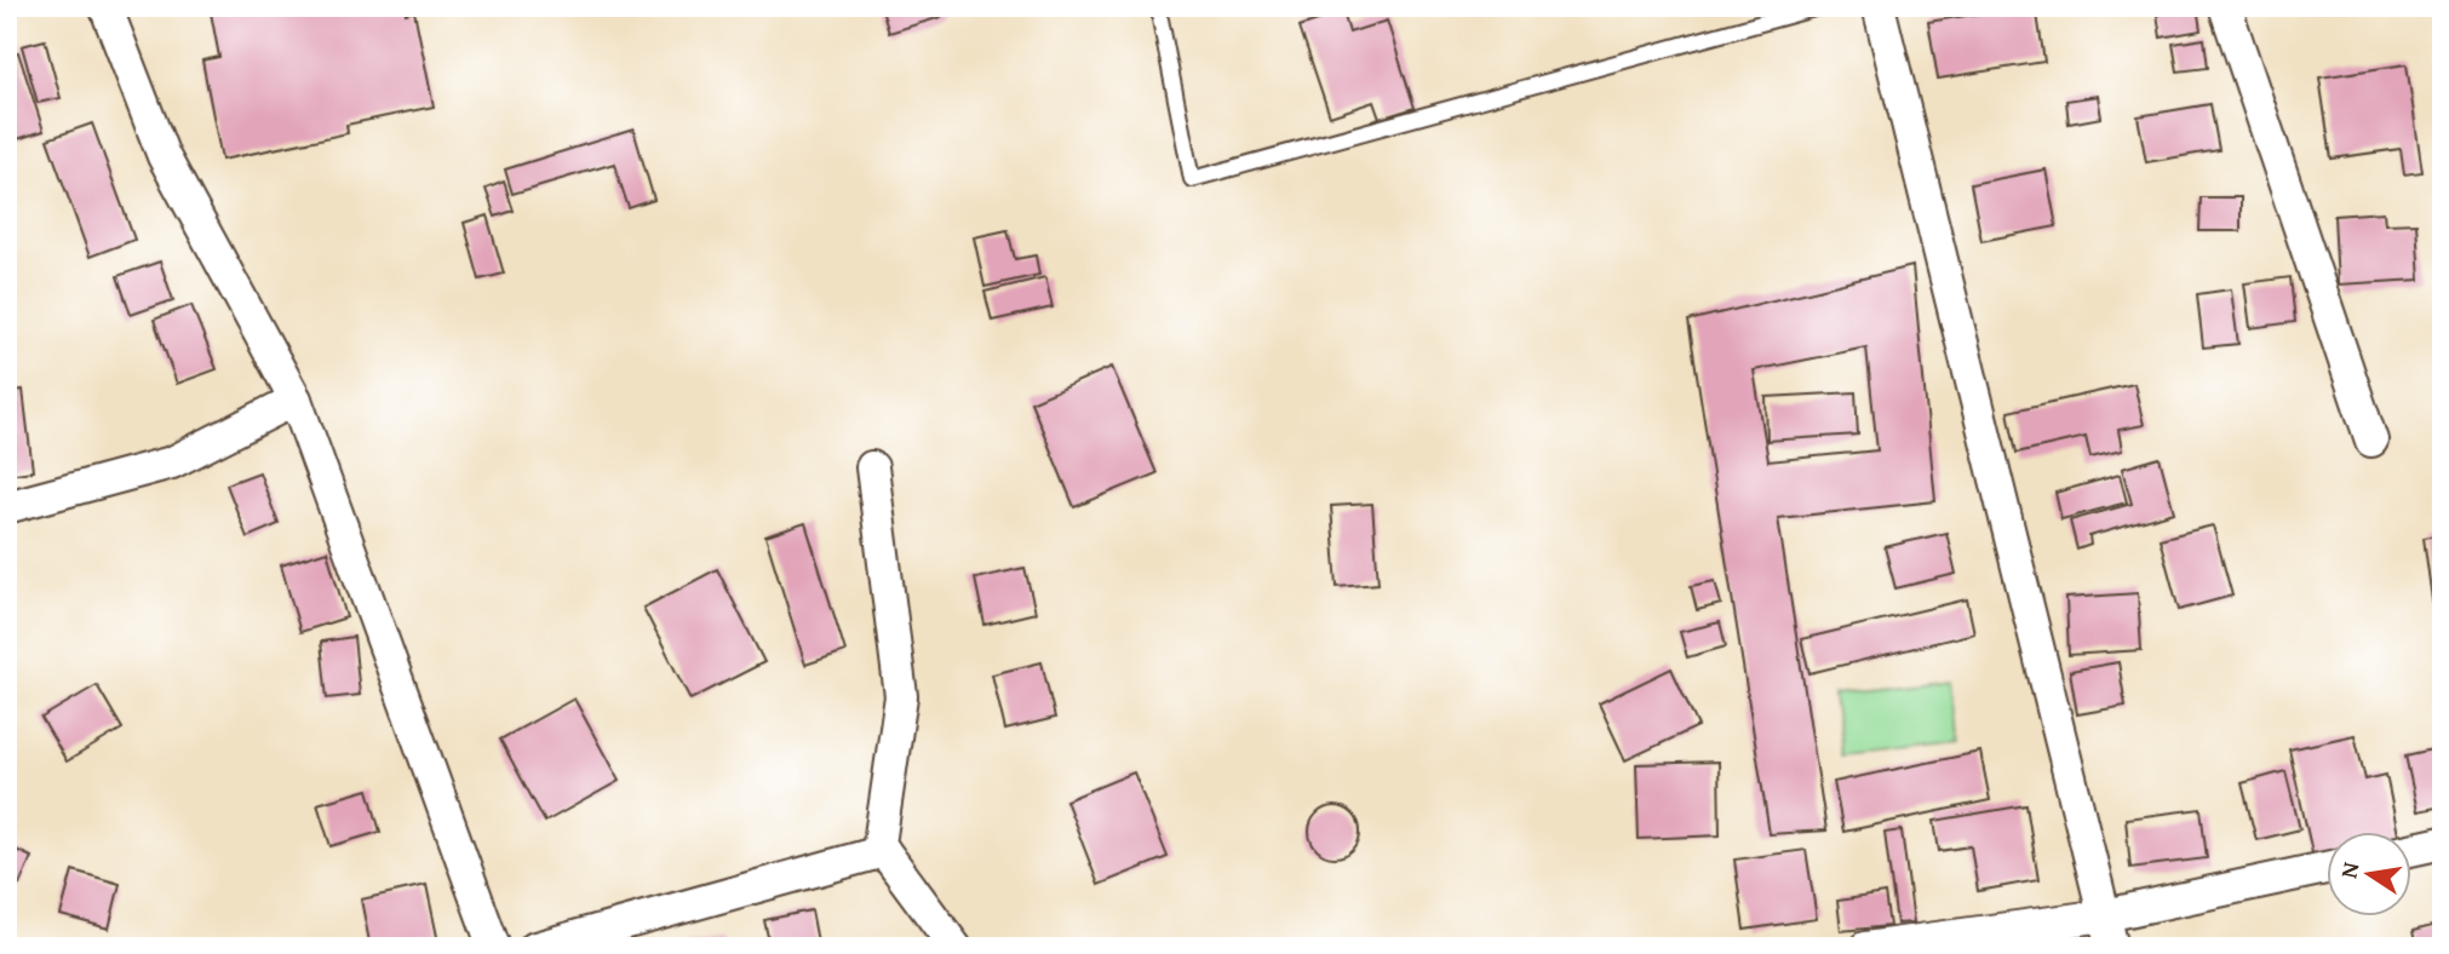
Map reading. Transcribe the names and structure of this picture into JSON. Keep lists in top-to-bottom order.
{
  "north": "left"
}
